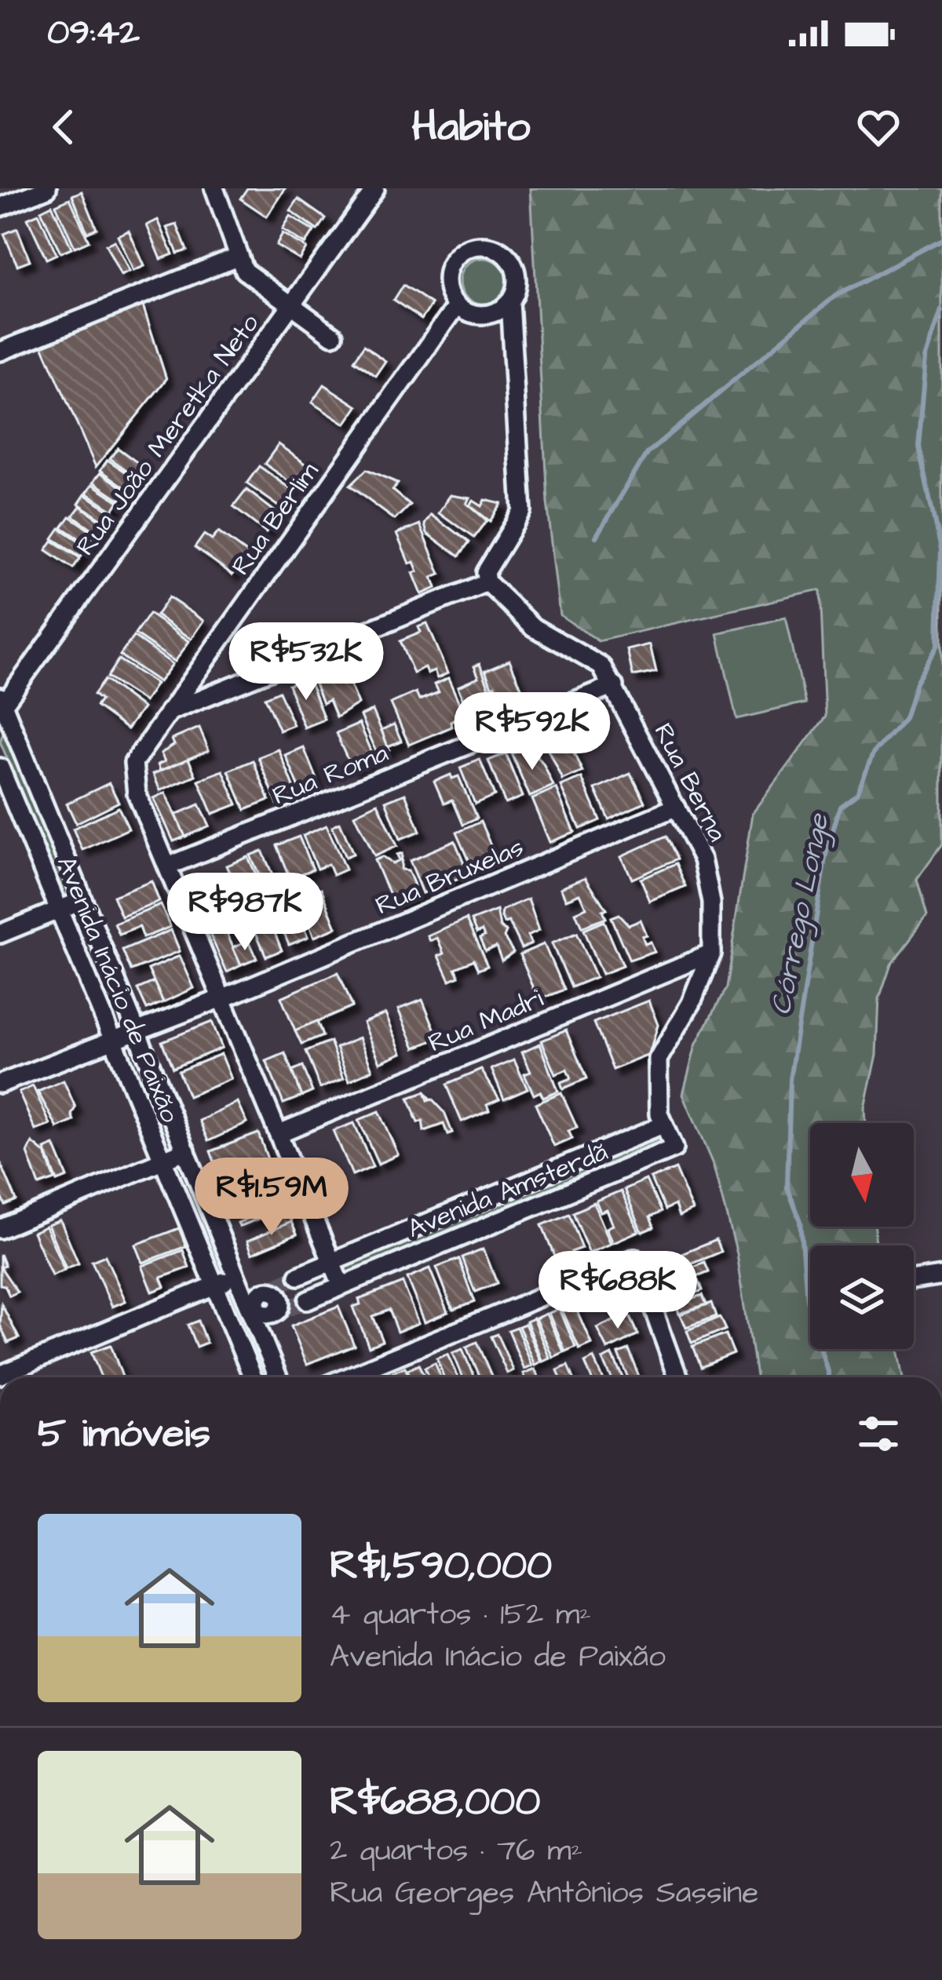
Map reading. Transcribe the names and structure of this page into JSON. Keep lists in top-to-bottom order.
{
  "streets": {
    "street": [
      "Rua João Meretka Neto",
      "Rua Berlim",
      "Rua Roma",
      "Rua Berna",
      "Rua Bruxelas",
      "Avenida Inácio de Paixão",
      "Rua Madri",
      "Avenida Amsterdã"
    ]
  },
  "crossings": [
    ["Rua João Meretka Neto", "Avenida Inácio de Paixão"],
    ["Rua Berlim", "Rua Roma"],
    ["Rua Berlim", "Rua Bruxelas"],
    ["Rua Berlim", "Rua Madri"],
    ["Rua Berlim", "Avenida Amsterdã"],
    ["Rua Roma", "Rua Berna"],
    ["Rua Berna", "Rua Bruxelas"],
    ["Rua Berna", "Rua Madri"],
    ["Rua Berna", "Avenida Amsterdã"],
    ["Rua Bruxelas", "Avenida Inácio de Paixão"]
  ],
  "water": ["Córrego Longe"],
  "north": "bottom",
  "page": {
    "status": "09:42",
    "header": "Habito",
    "price": [
      "R$532K",
      "R$592K",
      "R$987K",
      "R$1.59M",
      "R$688K"
    ],
    "heading": "5 imóveis",
    "list": [
      {
        "name": "R$1,590,000",
        "note": "4 quartos · 152 m² · Avenida Inácio de Paixão"
      },
      {
        "name": "R$688,000",
        "note": "2 quartos · 76 m² · Rua Georges Antônios Sassine"
      }
    ]
  }
}
